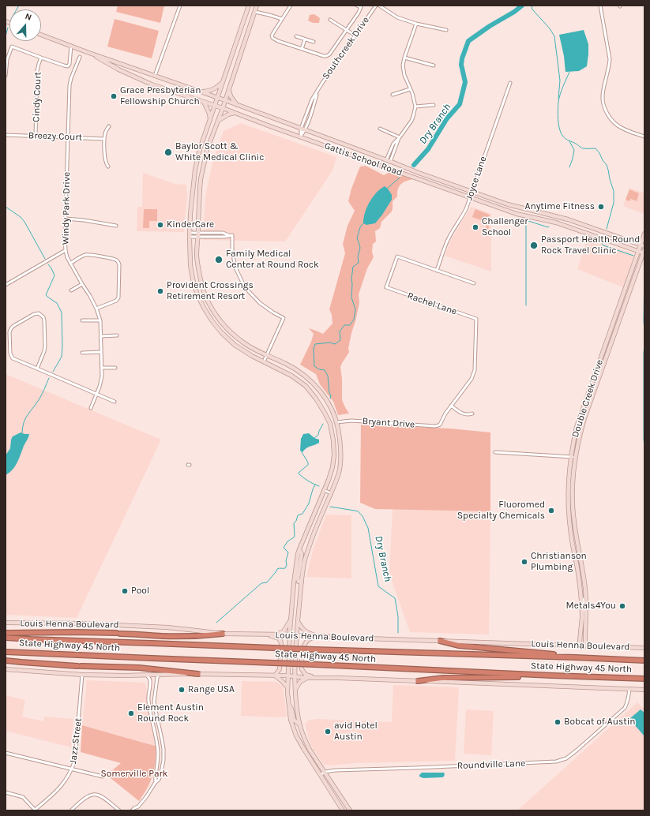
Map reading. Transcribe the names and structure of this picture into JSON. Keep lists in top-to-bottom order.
{
  "streets": {
    "highway": ["State Highway 45 North"],
    "main road": ["Gattis School Road", "Double Creek Drive", "Louis Henna Boulevard"],
    "street": [
      "Southcreek Drive",
      "Cindy Court",
      "Breezy Court",
      "Joyce Lane",
      "Windy Park Drive",
      "Rachel Lane",
      "Bryant Drive",
      "Jazz Street",
      "Roundville Lane"
    ]
  },
  "crossings": [
    ["Southcreek Drive", "Gattis School Road"],
    ["Cindy Court", "Breezy Court"],
    ["Breezy Court", "Windy Park Drive"],
    ["Gattis School Road", "Joyce Lane"],
    ["Gattis School Road", "Double Creek Drive"],
    ["Joyce Lane", "Rachel Lane"],
    ["Rachel Lane", "Bryant Drive"],
    ["Double Creek Drive", "Louis Henna Boulevard"]
  ],
  "water": ["Dry Branch"],
  "parks": ["Somerville Park"],
  "places": [
    "Grace Presbyterian Fellowship Church",
    "Baylor Scott & White Medical Clinic",
    "Anytime Fitness",
    "KinderCare",
    "Challenger School",
    "Passport Health Round Rock Travel Clinic",
    "Family Medical Center at Round Rock",
    "Provident Crossings Retirement Resort",
    "Fluoromed Specialty Chemicals",
    "Christianson Plumbing",
    "Pool",
    "Metals4You",
    "Range USA",
    "Element Austin Round Rock",
    "Bobcat of Austin",
    "avid Hotel Austin"
  ],
  "north": "top"
}
